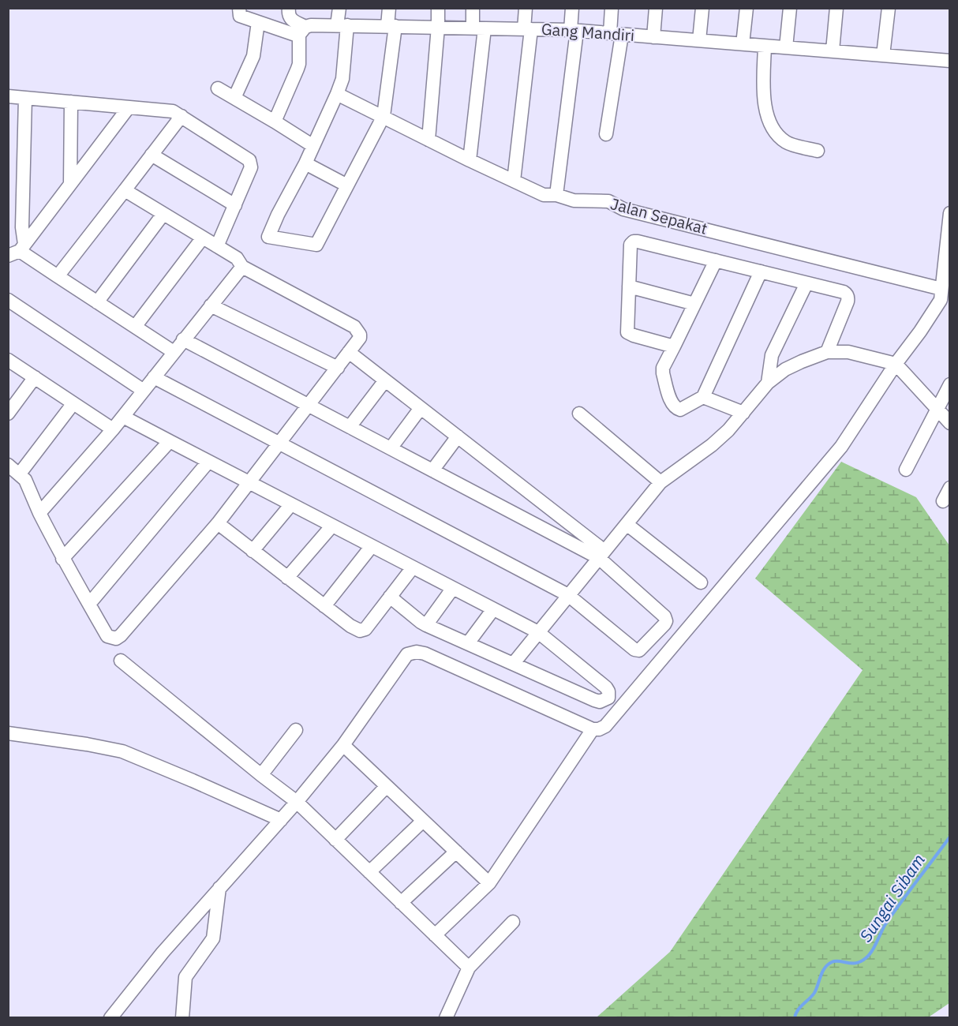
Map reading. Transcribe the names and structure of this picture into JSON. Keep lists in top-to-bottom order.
{
  "streets": {
    "street": ["Gang Mandiri", "Jalan Sepakat"]
  },
  "water": ["Sungai Sibam"]
}
